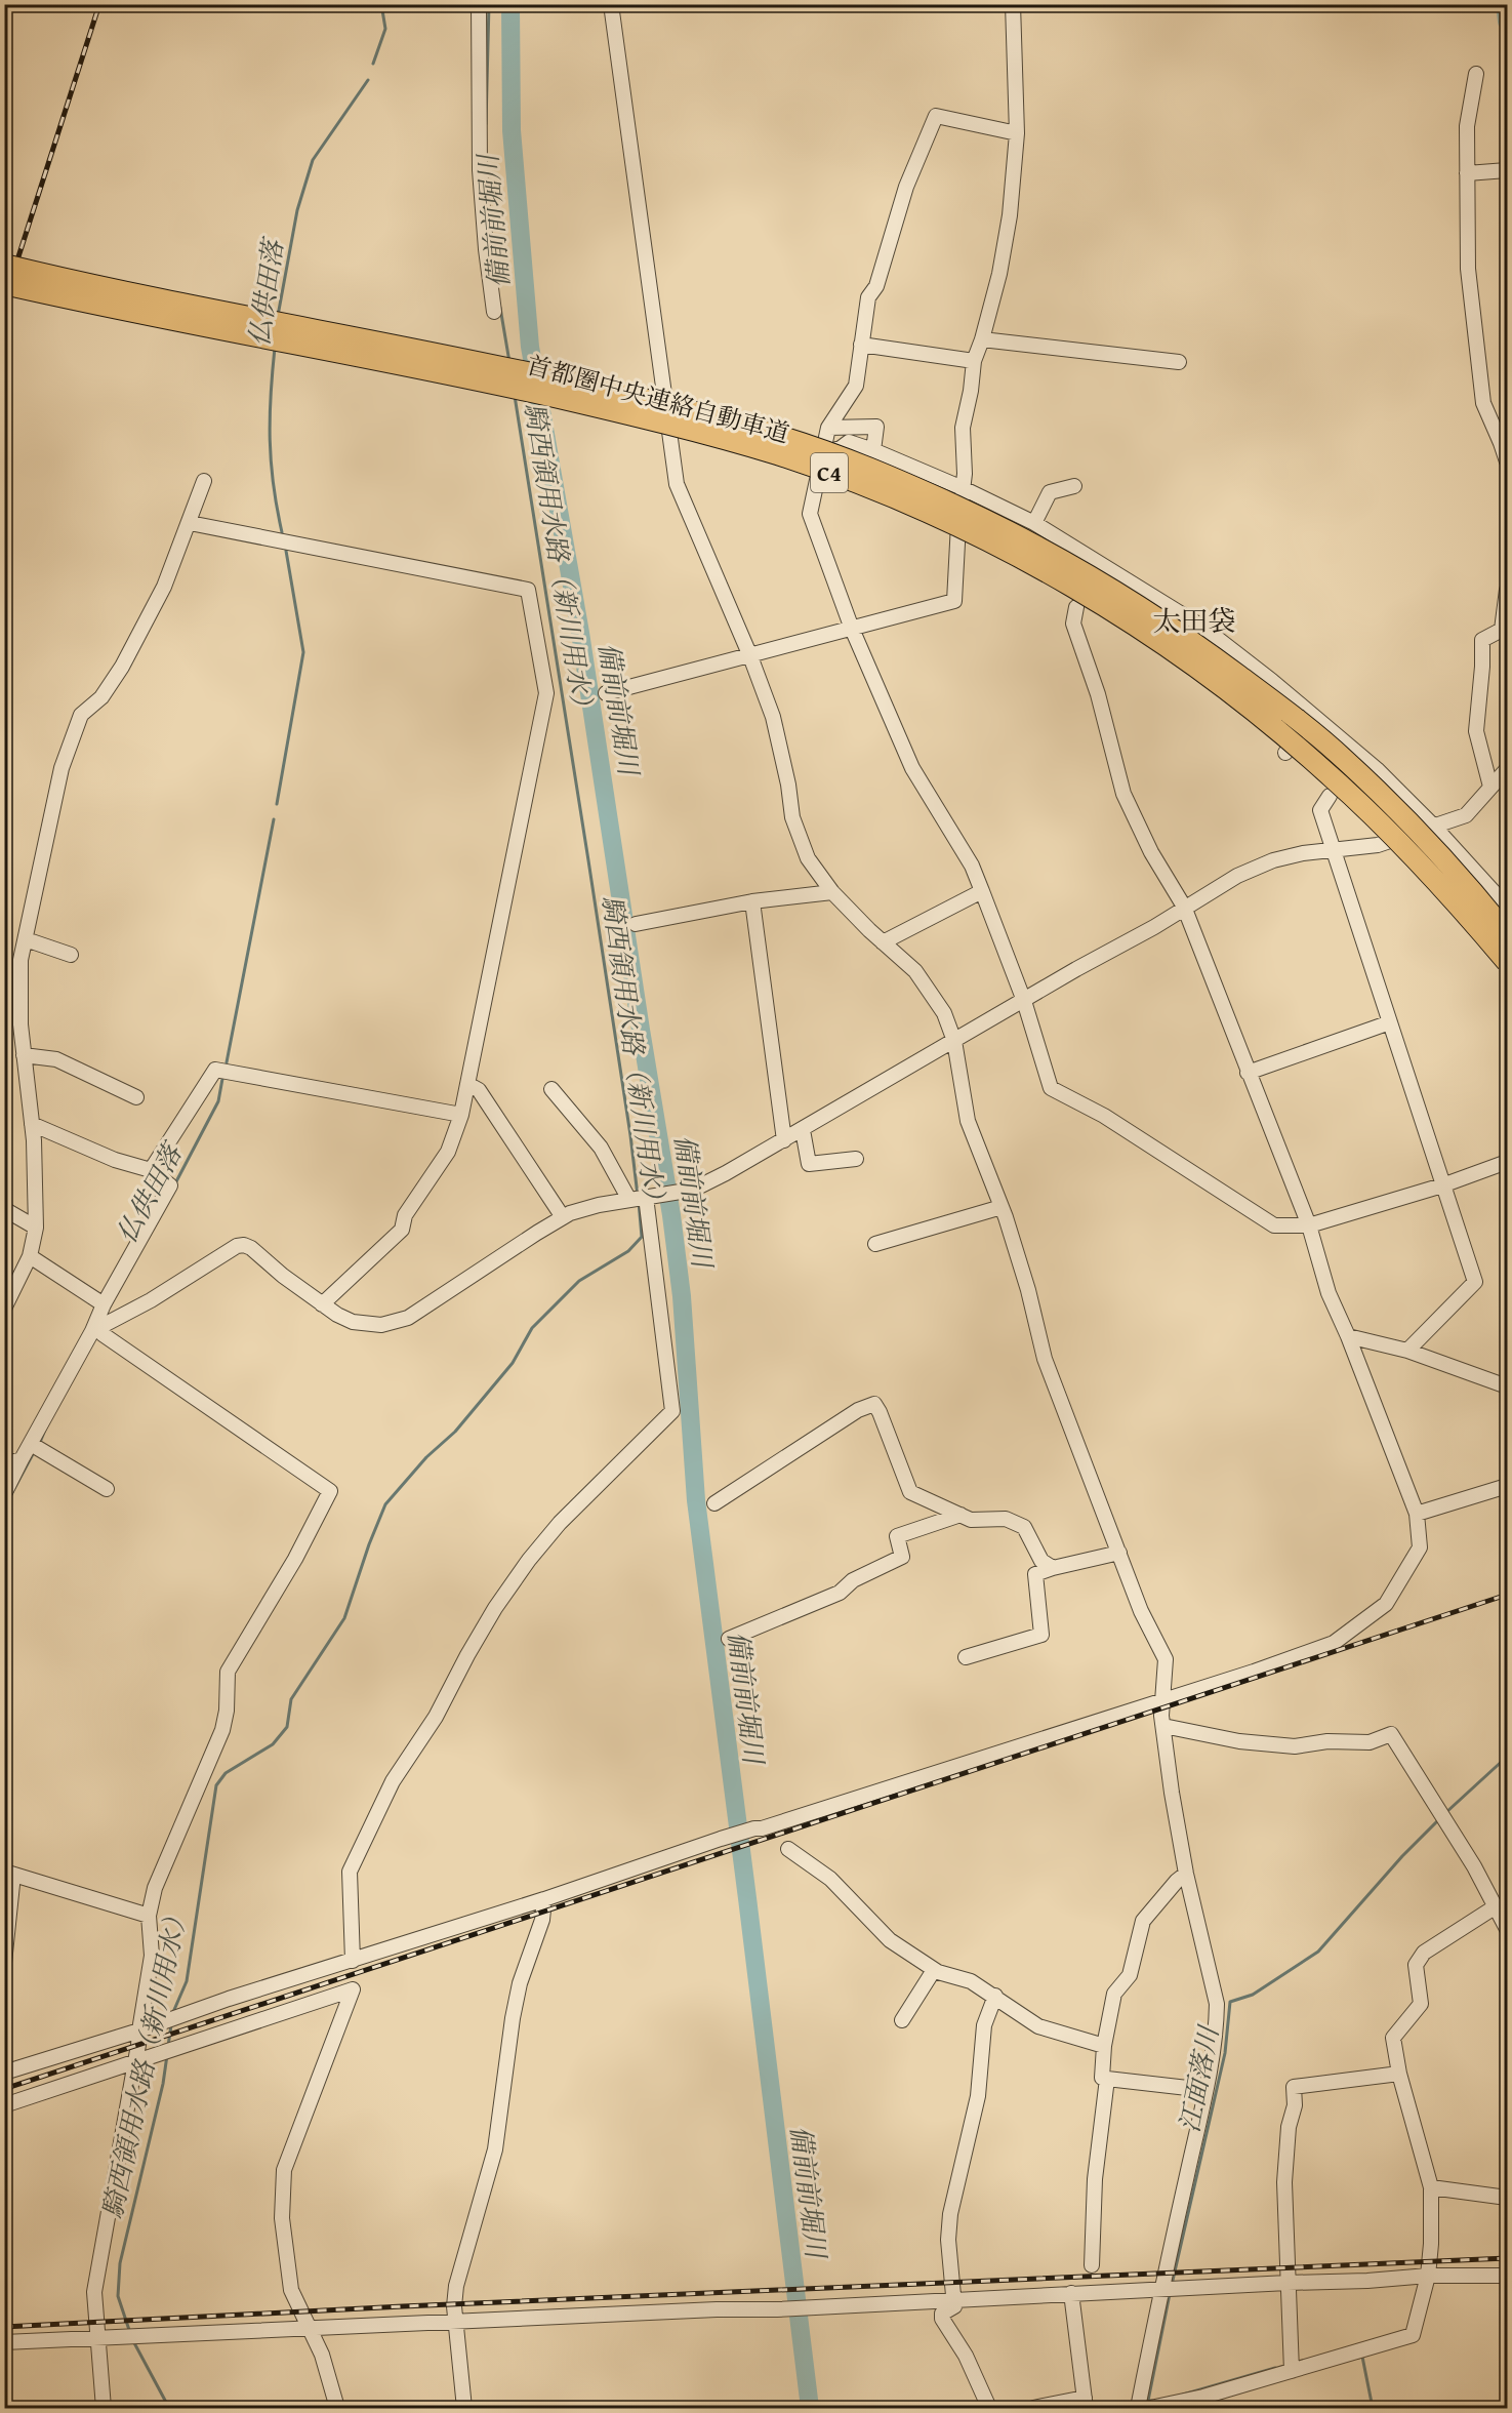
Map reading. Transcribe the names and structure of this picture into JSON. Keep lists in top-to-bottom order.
{
  "streets": {
    "highway": ["首都圏中央連絡自動車道", "C4"]
  },
  "districts": ["太田袋"],
  "water": [
    "備前前堀川",
    "仏供田落",
    "騎西領用水路（新川用水）",
    "江面落川"
  ]
}
